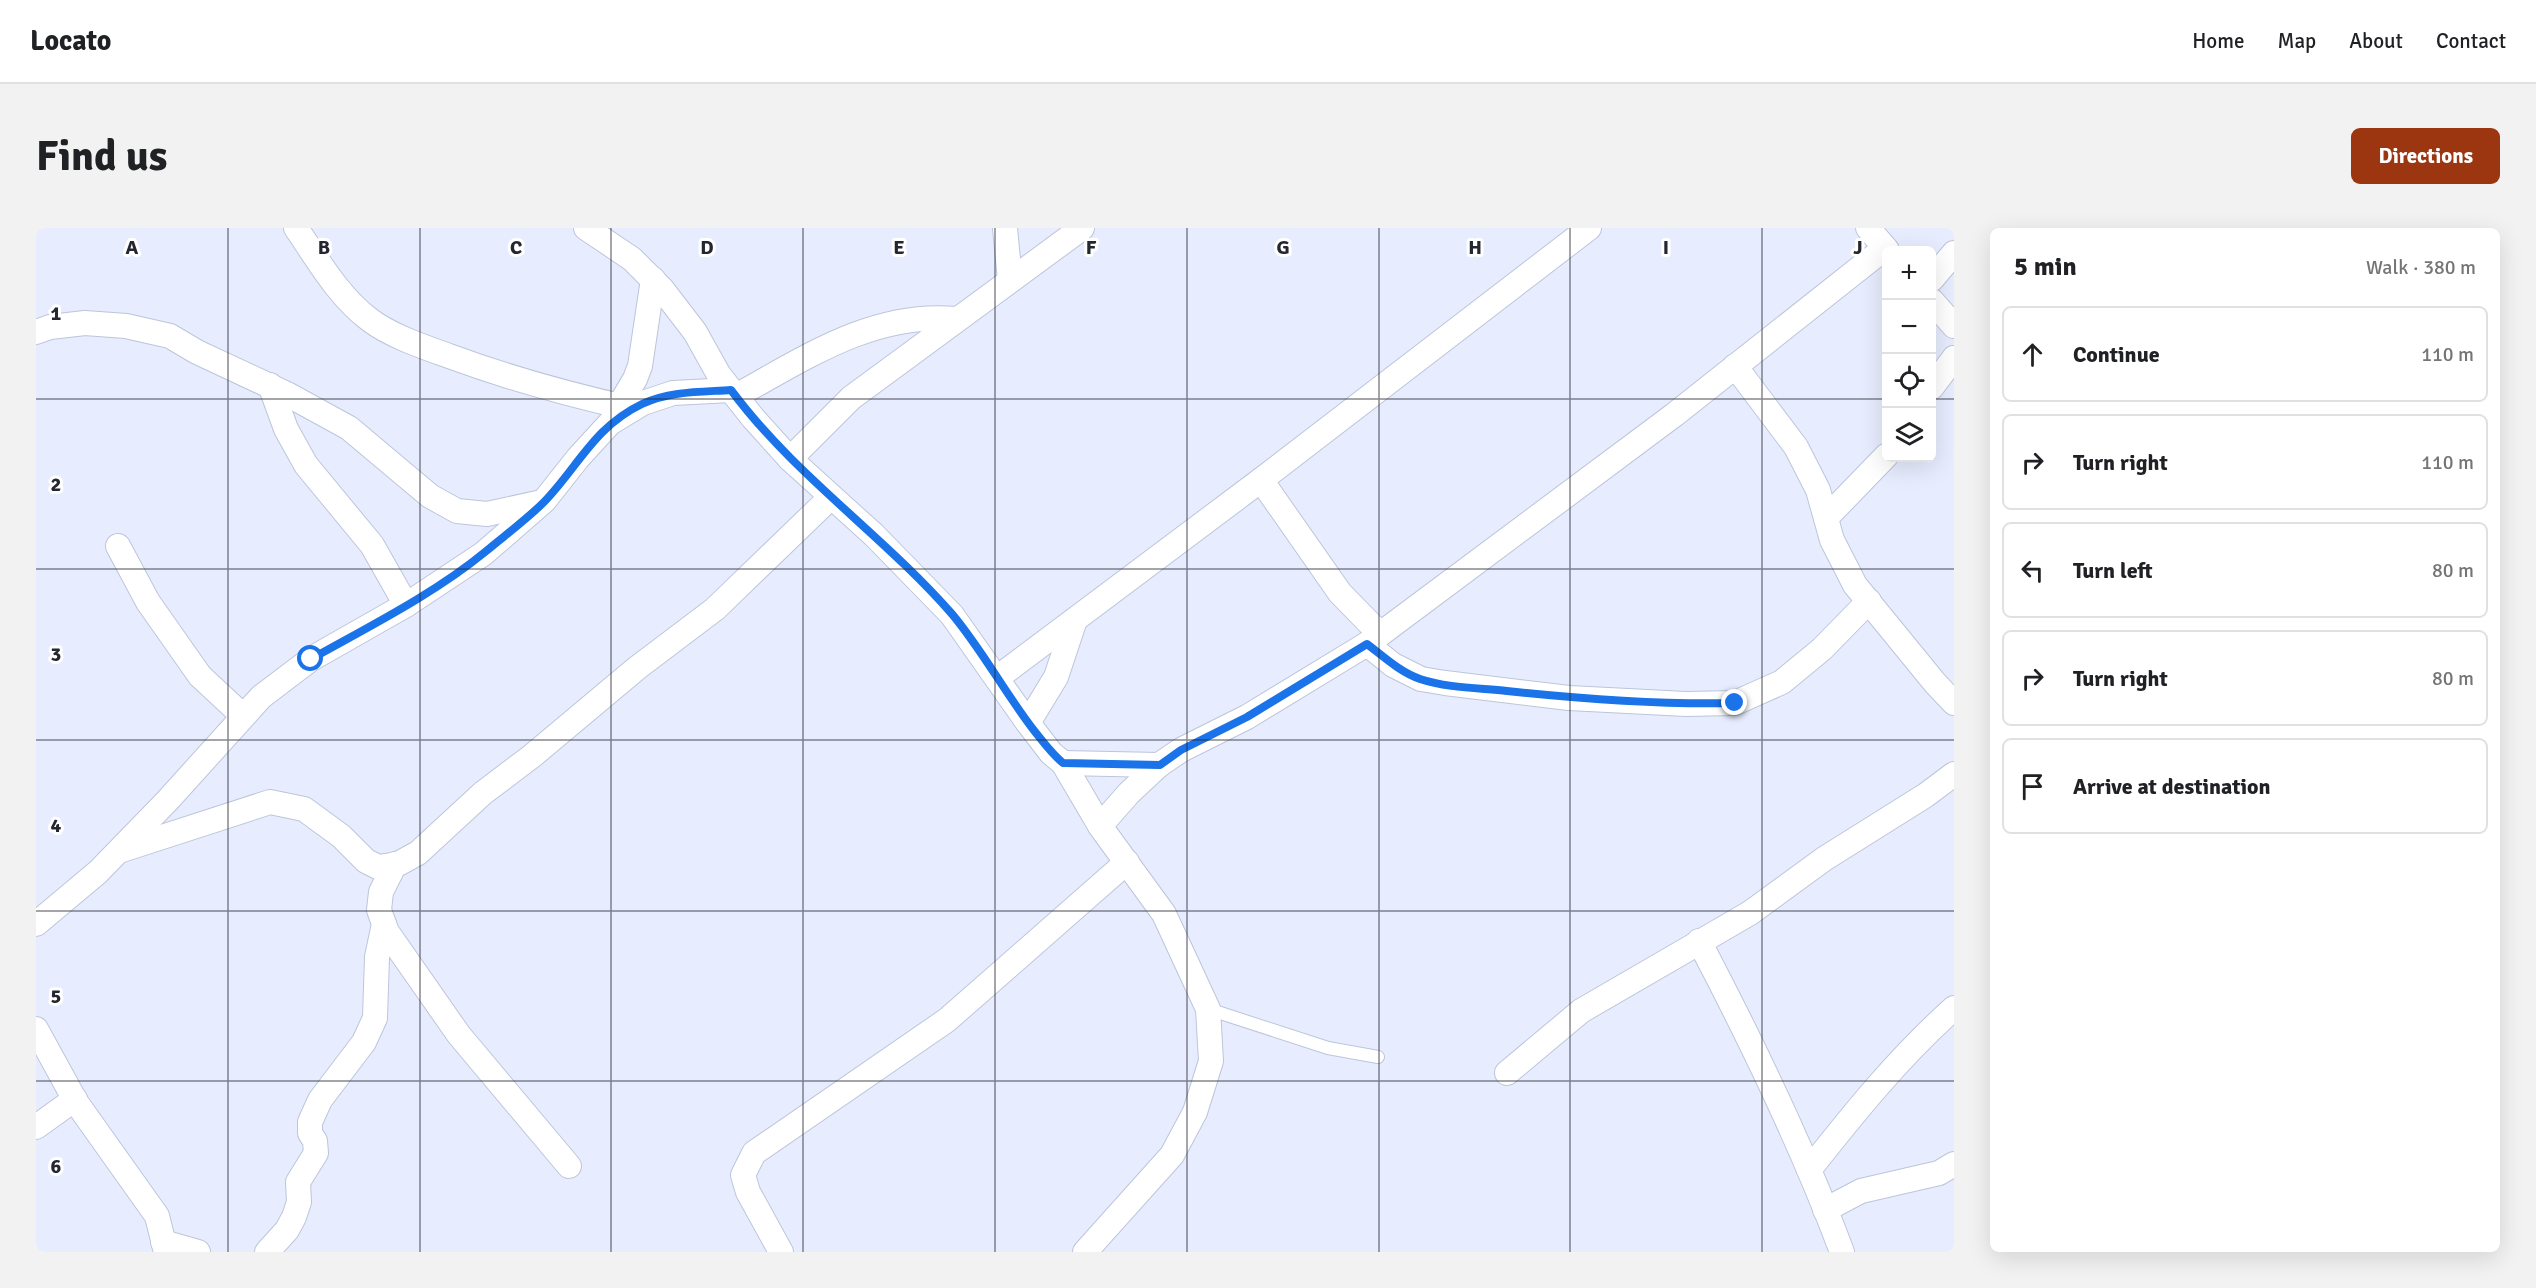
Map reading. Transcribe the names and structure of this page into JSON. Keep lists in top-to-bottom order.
{
  "page": {
    "header": "Locato",
    "nav": [
      "Home",
      "Map",
      "About",
      "Contact"
    ],
    "buttons": "Directions",
    "title": "Find us",
    "heading": ["5 min", "Walk · 380 m"],
    "map_buttons": ["+", "−"],
    "list": [
      ["Continue", "110 m"],
      ["Turn right", "110 m"],
      ["Turn left", "80 m"],
      ["Turn right", "80 m"],
      "Arrive at destination"
    ]
  },
  "grid": {
    "columns": [
      "A",
      "B",
      "C",
      "D",
      "E",
      "F",
      "G",
      "H",
      "I",
      "J"
    ],
    "rows": [
      "1",
      "2",
      "3",
      "4",
      "5",
      "6"
    ]
  }
}
